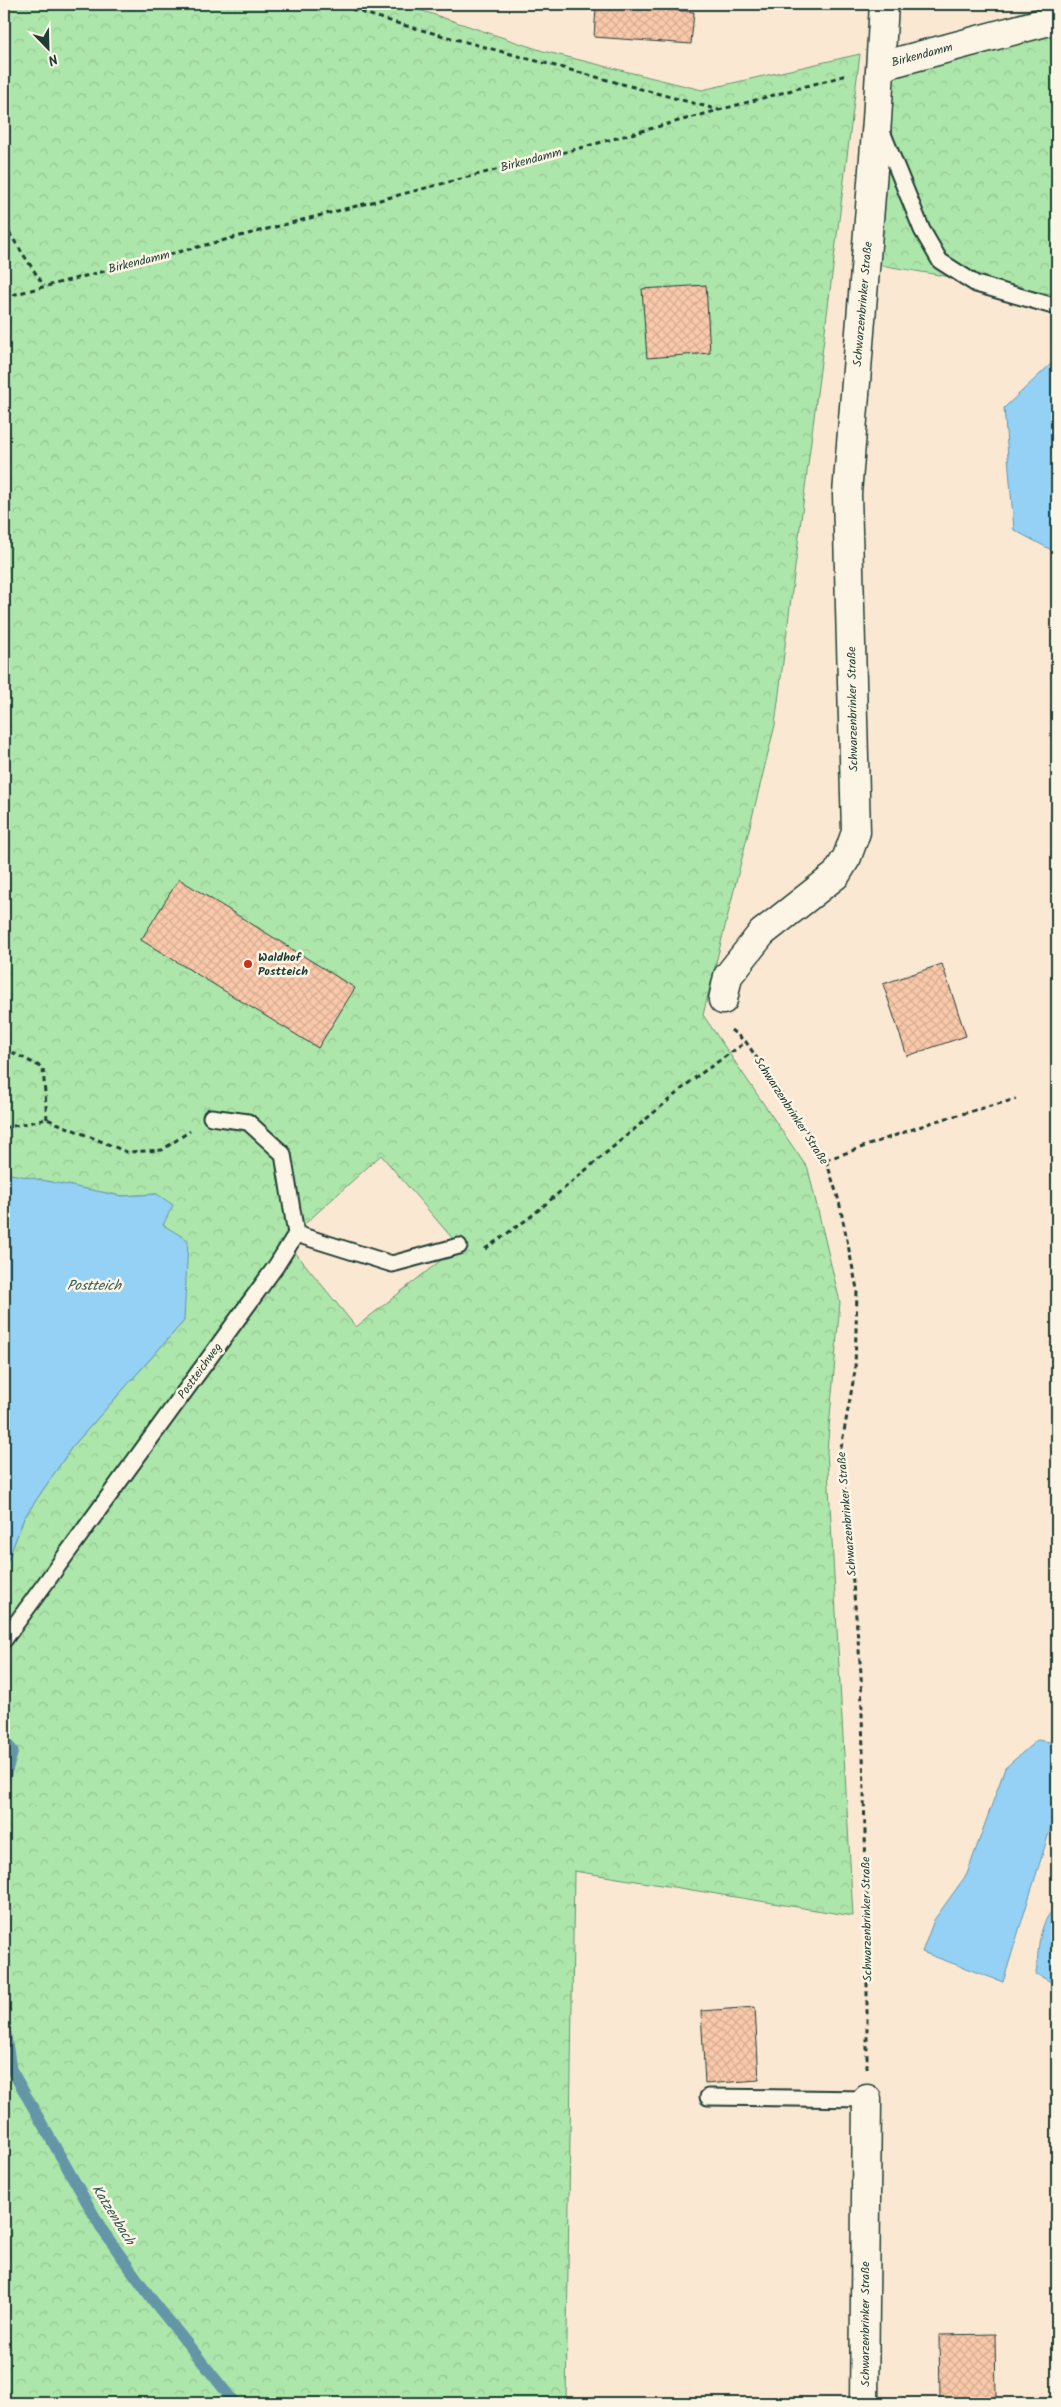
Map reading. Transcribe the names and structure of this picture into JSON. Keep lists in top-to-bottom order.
{
  "streets": {
    "street": ["Birkendamm", "Schwarzenbrinker Straße"],
    "lane": ["Postteichweg"]
  },
  "crossings": [
    ["Birkendamm", "Schwarzenbrinker Straße"]
  ],
  "water": ["Postteich", "Katzenbach"],
  "places": ["Waldhof Postteich"],
  "north": "bottom right"
}
